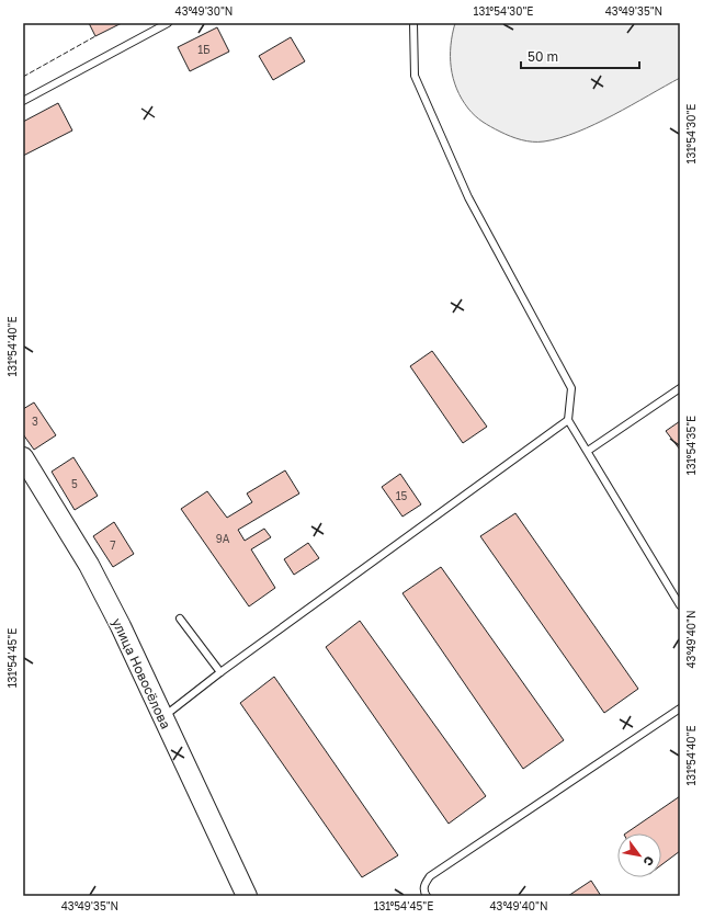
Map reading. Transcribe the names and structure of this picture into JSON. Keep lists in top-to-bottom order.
{
  "streets": {
    "main road": ["улица Новосёлова"]
  },
  "house_numbers": [
    "1Б",
    "3",
    "5",
    "15",
    "9А",
    "7"
  ],
  "scale_bar": "50 m",
  "north": "bottom right",
  "coordinates": [
    "43°49'30\"N",
    "131°54'30\"E",
    "43°49'35\"N",
    "131°54'40\"E",
    "131°54'35\"E",
    "43°49'40\"N",
    "131°54'45\"E"
  ]
}
